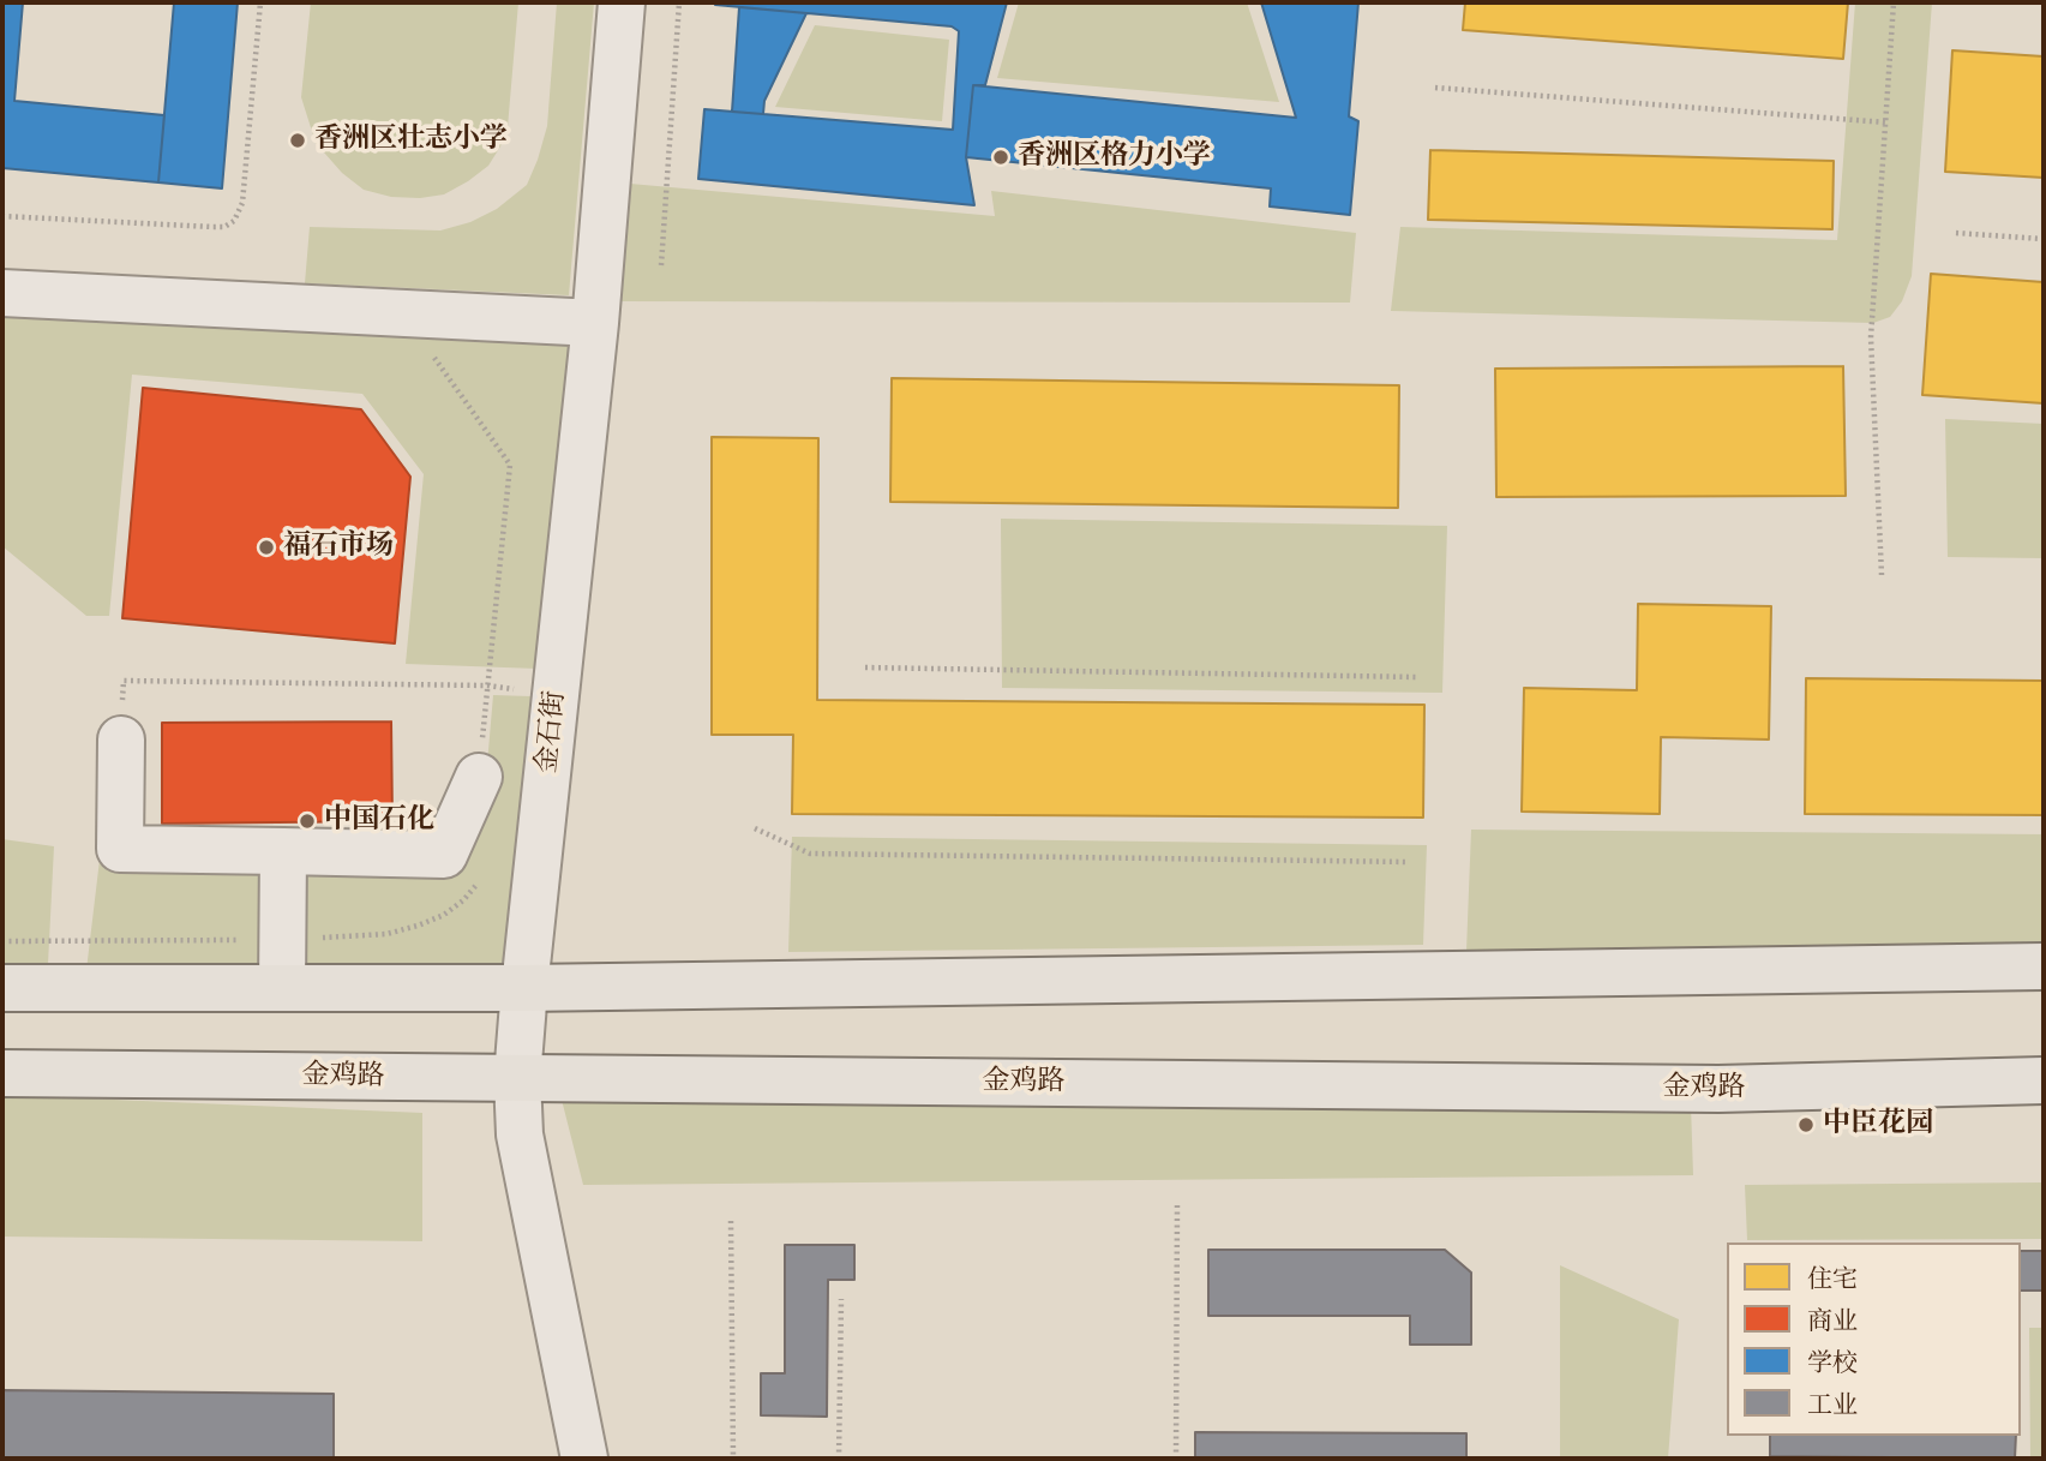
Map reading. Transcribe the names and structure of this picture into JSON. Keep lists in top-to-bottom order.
{
  "streets": {
    "main road": ["金鸡路"],
    "street": ["金石街"]
  },
  "crossings": [
    ["金石街", "金鸡路"]
  ],
  "places": [
    "香洲区壮志小学",
    "香洲区格力小学",
    "福石市场",
    "中国石化",
    "中臣花园"
  ],
  "legend": [
    "住宅",
    "商业",
    "学校",
    "工业"
  ]
}
